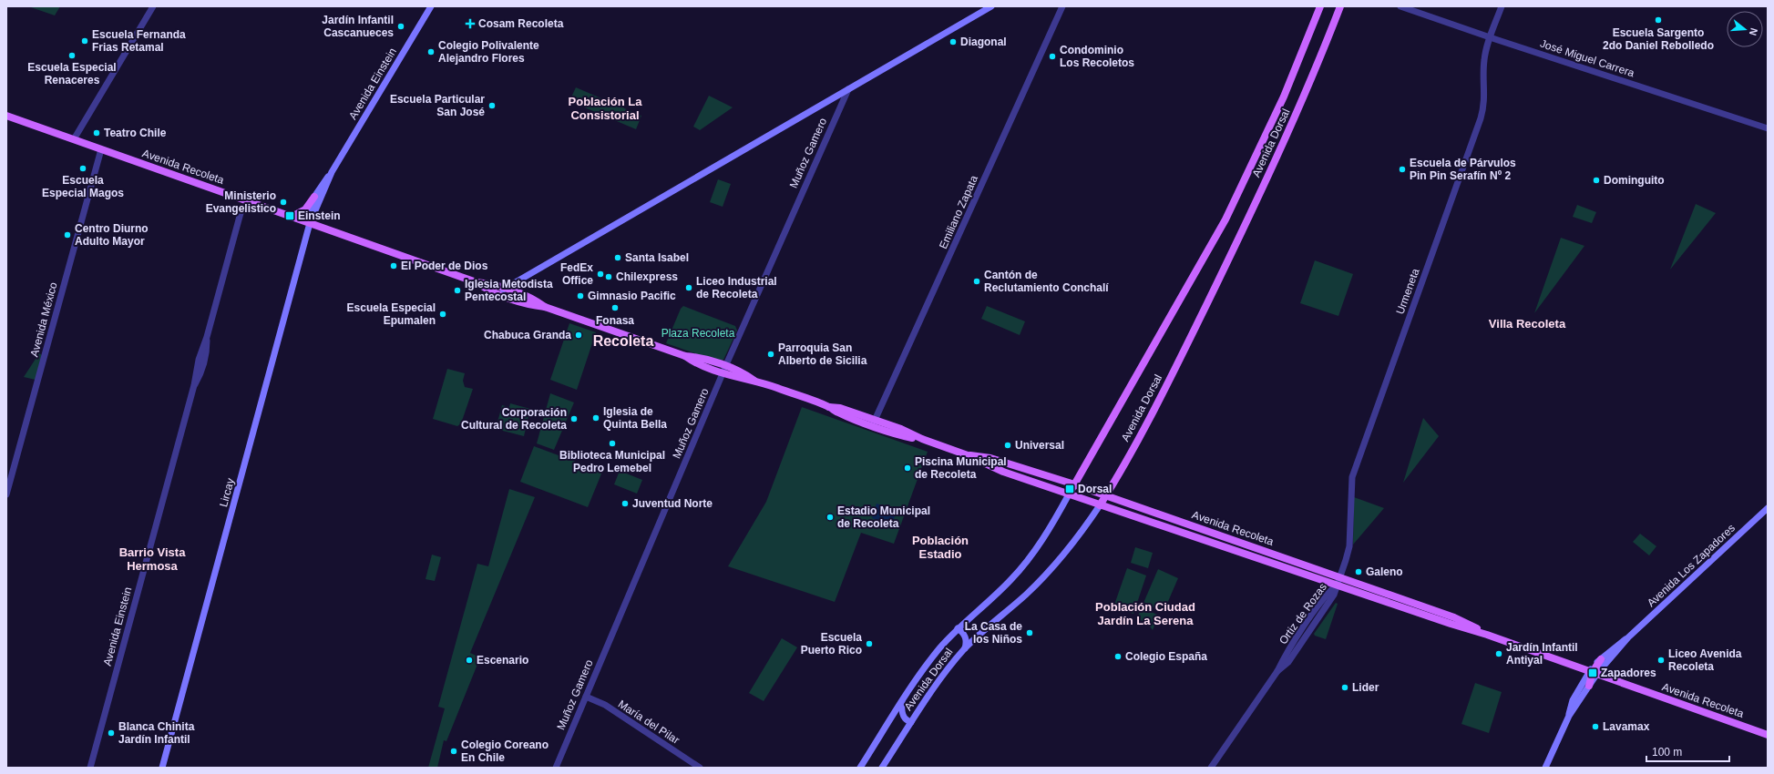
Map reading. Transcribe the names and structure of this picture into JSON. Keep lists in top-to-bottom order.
{
  "streets": {
    "main road": [
      "Avenida Einstein",
      "Avenida Dorsal",
      "Avenida Recoleta",
      "Lircay",
      "Avenida Los Zapadores"
    ],
    "street": [
      "José Miguel Carrera",
      "Muñoz Gamero",
      "Emiliano Zapata",
      "Urmeneta",
      "Avenida México",
      "Ortiz de Rozas",
      "María del Pilar"
    ]
  },
  "crossings": [
    ["José Miguel Carrera", "Urmeneta"],
    ["Avenida Einstein", "Avenida Recoleta"],
    ["Avenida Einstein", "Lircay"],
    ["Avenida Dorsal", "Avenida Recoleta"],
    ["Muñoz Gamero", "Avenida Recoleta"],
    ["Muñoz Gamero", "María del Pilar"],
    ["Avenida Recoleta", "Emiliano Zapata"],
    ["Avenida Recoleta", "Urmeneta"],
    ["Avenida Recoleta", "Avenida México"],
    ["Avenida Recoleta", "Lircay"],
    ["Avenida Recoleta", "Avenida Los Zapadores"],
    ["Avenida Recoleta", "Ortiz de Rozas"],
    ["Urmeneta", "Ortiz de Rozas"]
  ],
  "districts": [
    "Población La Consistorial",
    "Villa Recoleta",
    "Recoleta",
    "Población Estadio",
    "Barrio Vista Hermosa",
    "Población Ciudad Jardín La Serena"
  ],
  "parks": ["Plaza Recoleta"],
  "places": {
    "other": [
      "Escuela Sargento 2do Daniel Rebolledo",
      "Jardín Infantil Cascanueces",
      "Escuela Fernanda Frias Retamal",
      "Diagonal",
      "Colegio Polivalente Alejandro Flores",
      "Escuela Especial Renaceres",
      "Condominio Los Recoletos",
      "Escuela Particular San José",
      "Teatro Chile",
      "Escuela Especial Magos",
      "Escuela de Párvulos Pin Pin Serafín Nº 2",
      "Dominguito",
      "Ministerio Evangelistico",
      "Centro Diurno Adulto Mayor",
      "Santa Isabel",
      "El Poder de Dios",
      "FedEx Office",
      "Chilexpress",
      "Cantón de Reclutamiento Conchalí",
      "Liceo Industrial de Recoleta",
      "Iglesia Metodista Pentecostal",
      "Gimnasio Pacific",
      "Fonasa",
      "Escuela Especial Epumalen",
      "Chabuca Granda",
      "Parroquia San Alberto de Sicilia",
      "Iglesia de Quinta Bella",
      "Corporación Cultural de Recoleta",
      "Biblioteca Municipal Pedro Lemebel",
      "Universal",
      "Piscina Municipal de Recoleta",
      "Juventud Norte",
      "Estadio Municipal de Recoleta",
      "Galeno",
      "La Casa de los Niños",
      "Escuela Puerto Rico",
      "Jardín Infantil Antiyal",
      "Colegio España",
      "Escenario",
      "Liceo Avenida Recoleta",
      "Lider",
      "Lavamax",
      "Blanca Chinita Jardín Infantil",
      "Colegio Coreano En Chile"
    ],
    "health": ["Cosam Recoleta"],
    "transit": ["Einstein", "Dorsal", "Zapadores"]
  },
  "scale_bar": "100 m",
  "north": "right"
}
